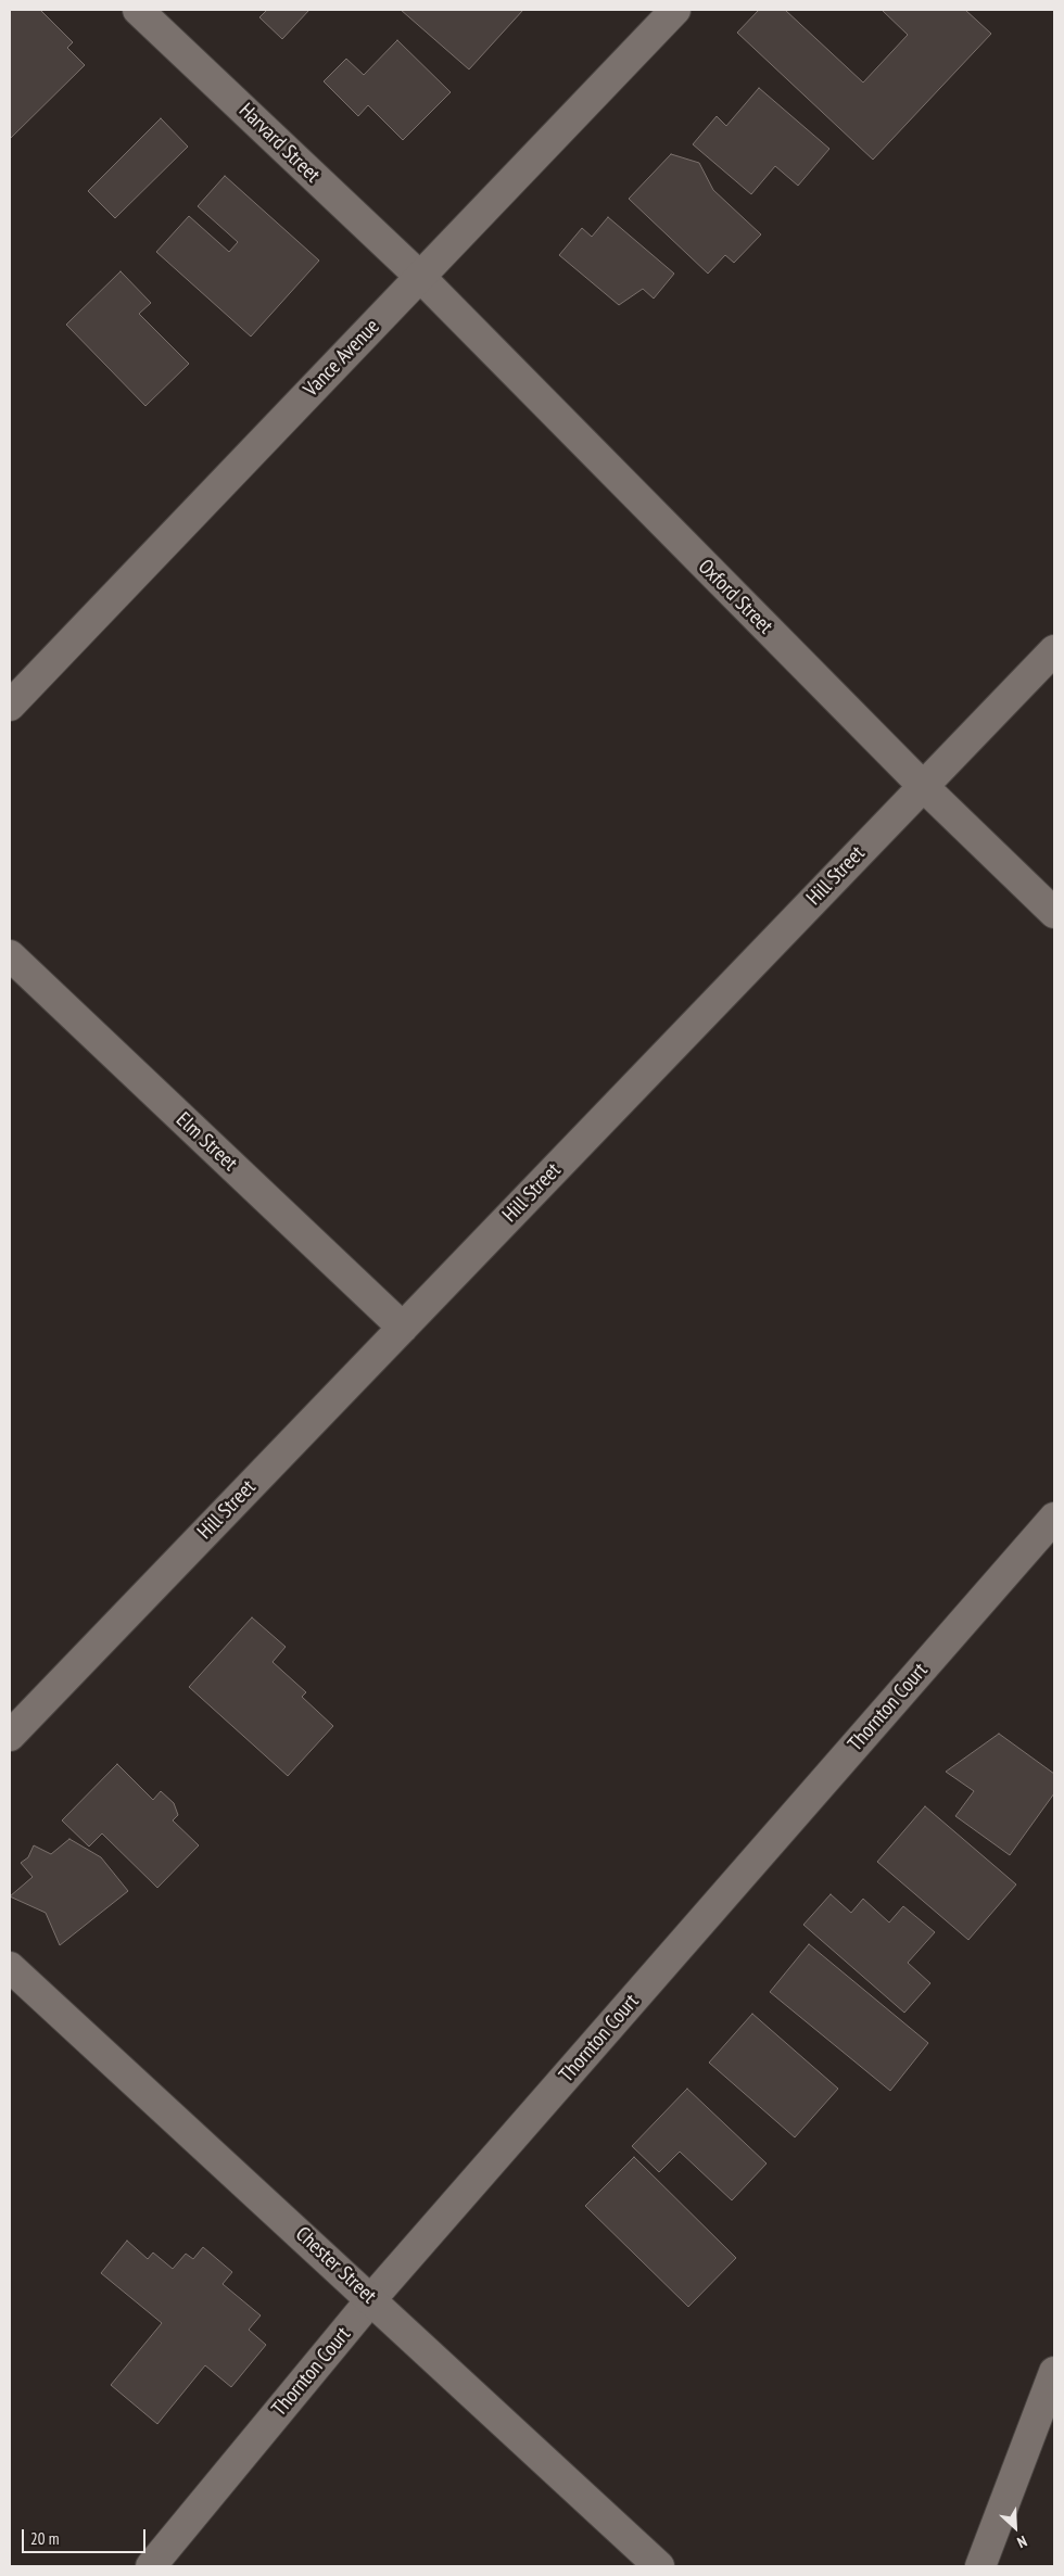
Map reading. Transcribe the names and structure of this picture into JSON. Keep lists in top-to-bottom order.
{
  "streets": {
    "street": [
      "Harvard Street",
      "Vance Avenue",
      "Oxford Street",
      "Hill Street",
      "Elm Street",
      "Thornton Court",
      "Chester Street"
    ]
  },
  "crossings": [
    ["Harvard Street", "Vance Avenue"],
    ["Harvard Street", "Oxford Street"],
    ["Vance Avenue", "Oxford Street"],
    ["Oxford Street", "Hill Street"],
    ["Hill Street", "Elm Street"],
    ["Thornton Court", "Chester Street"]
  ],
  "scale_bar": "20 m",
  "north": "bottom right"
}
